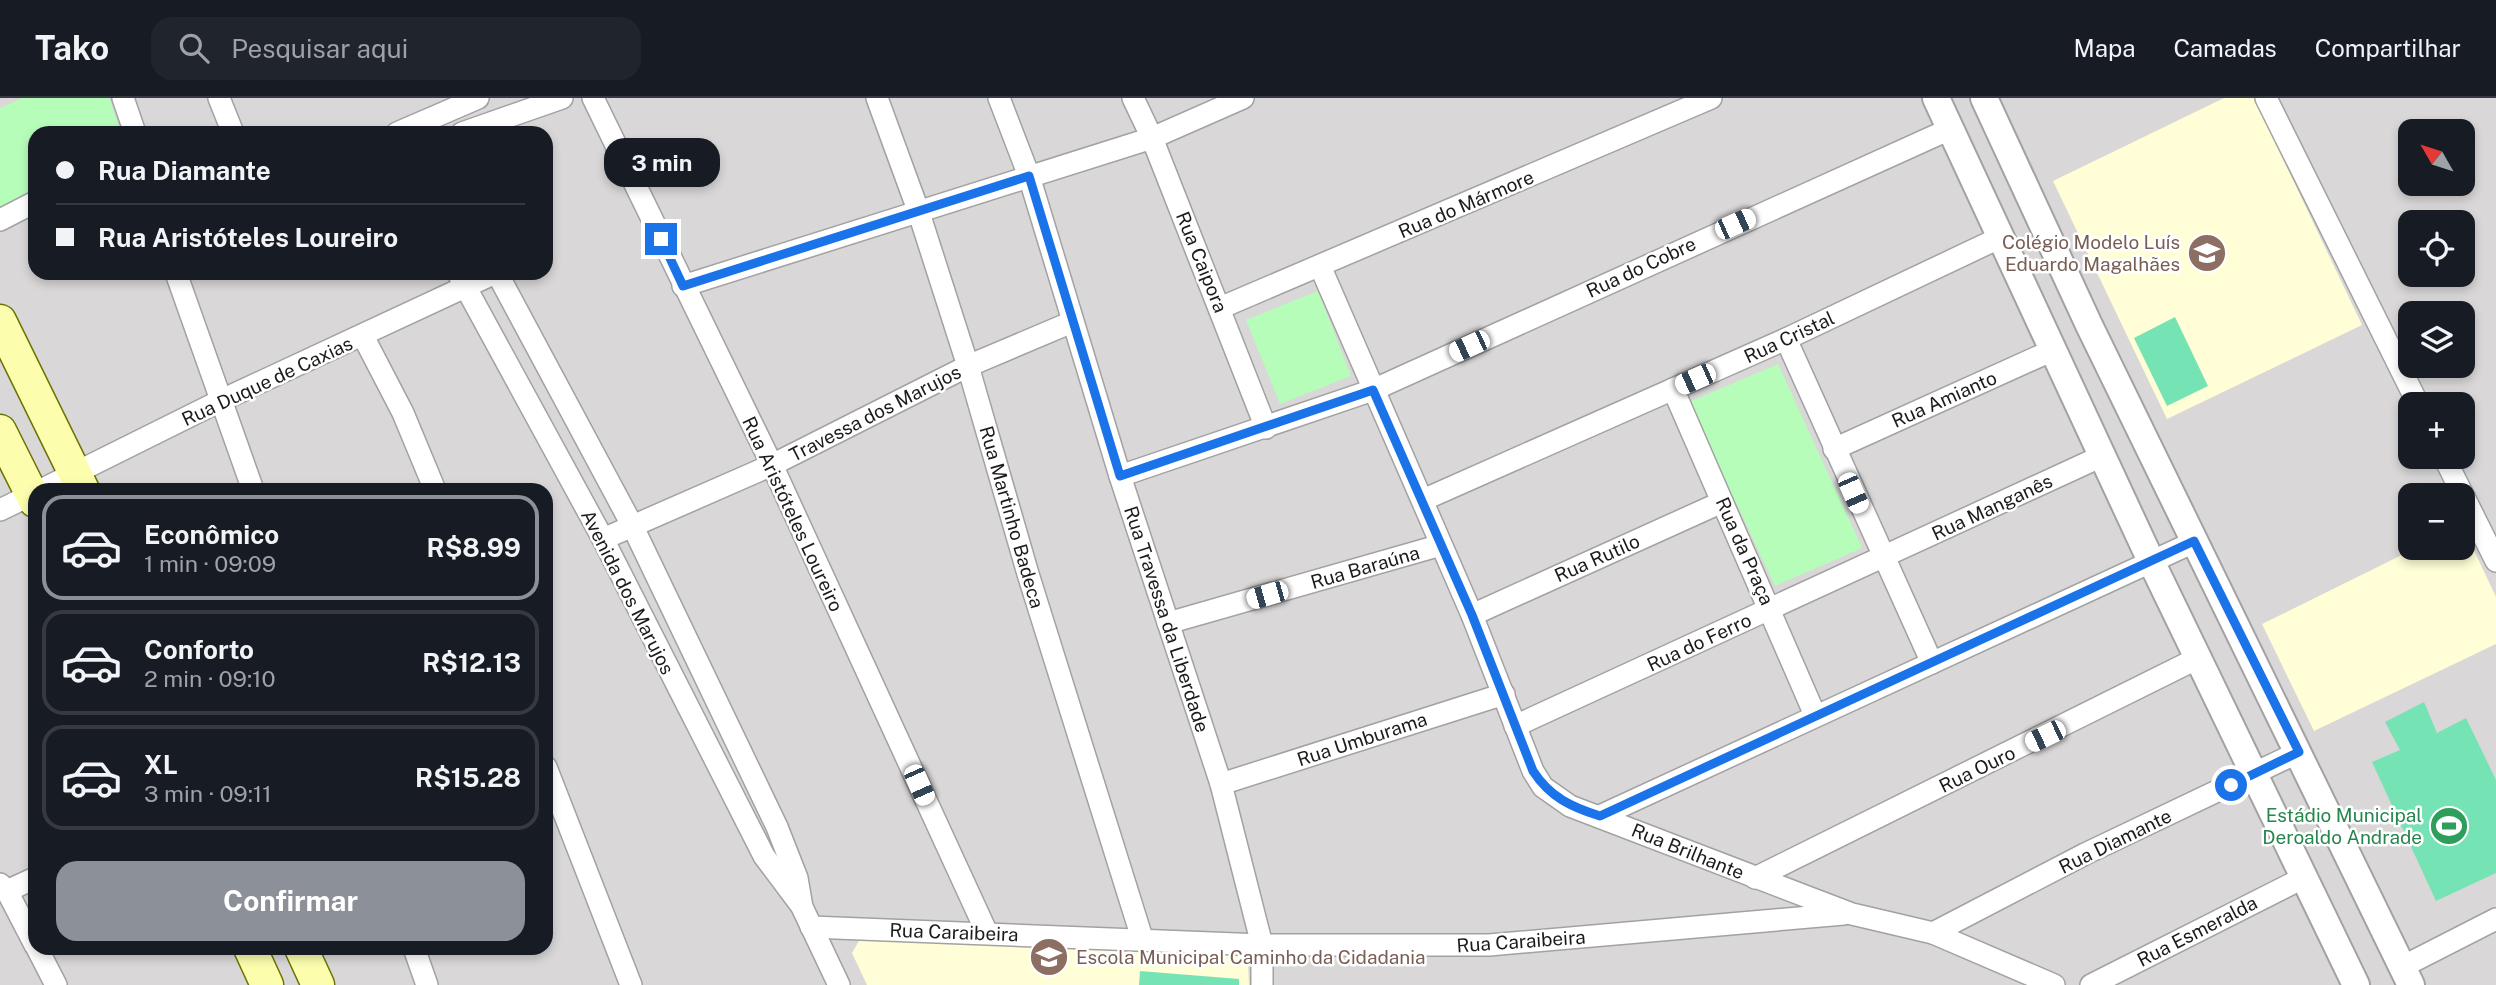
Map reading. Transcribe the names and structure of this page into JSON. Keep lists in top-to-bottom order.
{
  "streets": {
    "street": [
      "Rua do Mármore",
      "Rua Caipora",
      "Rua do Cobre",
      "Rua Cristal",
      "Rua Duque de Caxias",
      "Rua Amianto",
      "Travessa dos Marujos",
      "Rua Manganês",
      "Rua Aristóteles Loureiro",
      "Rua Martinho Badeca",
      "Rua da Praça",
      "Rua Rutilo",
      "Rua Baraúna",
      "Avenida dos Marujos",
      "Rua Travessa da Liberdade",
      "Rua do Ferro",
      "Rua Umburama",
      "Rua Ouro",
      "Rua Diamante",
      "Rua Brilhante",
      "Rua Esmeralda",
      "Rua Caraibeira"
    ]
  },
  "crossings": [
    ["Rua do Mármore", "Rua Caipora"],
    ["Rua do Mármore", "Rua Brilhante"],
    ["Rua Caipora", "Rua do Cobre"],
    ["Rua do Cobre", "Rua Travessa da Liberdade"],
    ["Rua do Cobre", "Rua Brilhante"],
    ["Rua Cristal", "Rua da Praça"],
    ["Rua Cristal", "Rua Brilhante"],
    ["Rua Duque de Caxias", "Avenida dos Marujos"],
    ["Travessa dos Marujos", "Rua Aristóteles Loureiro"],
    ["Travessa dos Marujos", "Rua Martinho Badeca"],
    ["Travessa dos Marujos", "Avenida dos Marujos"],
    ["Travessa dos Marujos", "Rua Travessa da Liberdade"],
    ["Rua Manganês", "Rua do Ferro"],
    ["Rua Aristóteles Loureiro", "Rua Caraibeira"],
    ["Rua Martinho Badeca", "Rua Caraibeira"],
    ["Rua da Praça", "Rua Rutilo"],
    ["Rua da Praça", "Rua do Ferro"],
    ["Rua Rutilo", "Rua Brilhante"],
    ["Rua Baraúna", "Rua Travessa da Liberdade"],
    ["Rua Baraúna", "Rua Brilhante"],
    ["Avenida dos Marujos", "Rua Caraibeira"],
    ["Rua Travessa da Liberdade", "Rua Umburama"],
    ["Rua Travessa da Liberdade", "Rua Caraibeira"],
    ["Rua do Ferro", "Rua Brilhante"],
    ["Rua Umburama", "Rua Brilhante"],
    ["Rua Ouro", "Rua Brilhante"],
    ["Rua Diamante", "Rua Brilhante"],
    ["Rua Brilhante", "Rua Caraibeira"]
  ],
  "places": {
    "school or university": ["Colégio Modelo Luís Eduardo Magalhães", "Escola Municipal Caminho da Cidadania"],
    "sports": ["Estádio Municipal Deroaldo Andrade"]
  },
  "north": "top left",
  "page": {
    "header": "Tako",
    "search": "Pesquisar aqui",
    "nav": ["Mapa", "Camadas", "Compartilhar"],
    "map_buttons": ["+", "−"],
    "banner": ["Rua Diamante", "Rua Aristóteles Loureiro"],
    "bubble": "3 min",
    "list": [
      {
        "name": "Econômico",
        "note": "1 min · 09:09",
        "value": "R$8.99"
      },
      {
        "name": "Conforto",
        "note": "2 min · 09:10",
        "value": "R$12.13"
      },
      {
        "name": "XL",
        "note": "3 min · 09:11",
        "value": "R$15.28"
      }
    ],
    "buttons": "Confirmar"
  }
}
